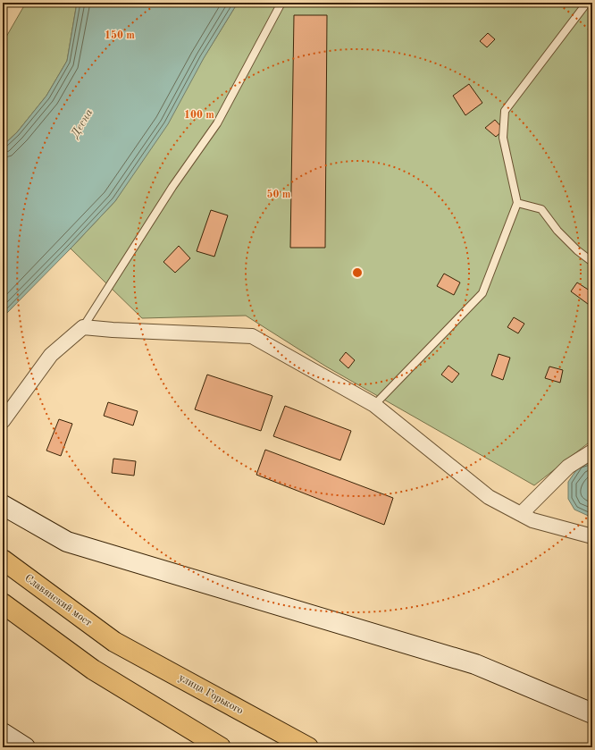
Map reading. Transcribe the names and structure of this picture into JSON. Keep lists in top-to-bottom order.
{
  "streets": {
    "main road": ["Славянский мост", "улица Горького"]
  },
  "crossings": [
    ["Славянский мост", "улица Горького"]
  ],
  "water": ["Десна"],
  "rings": ["150 m", "100 m", "50 m"]
}
